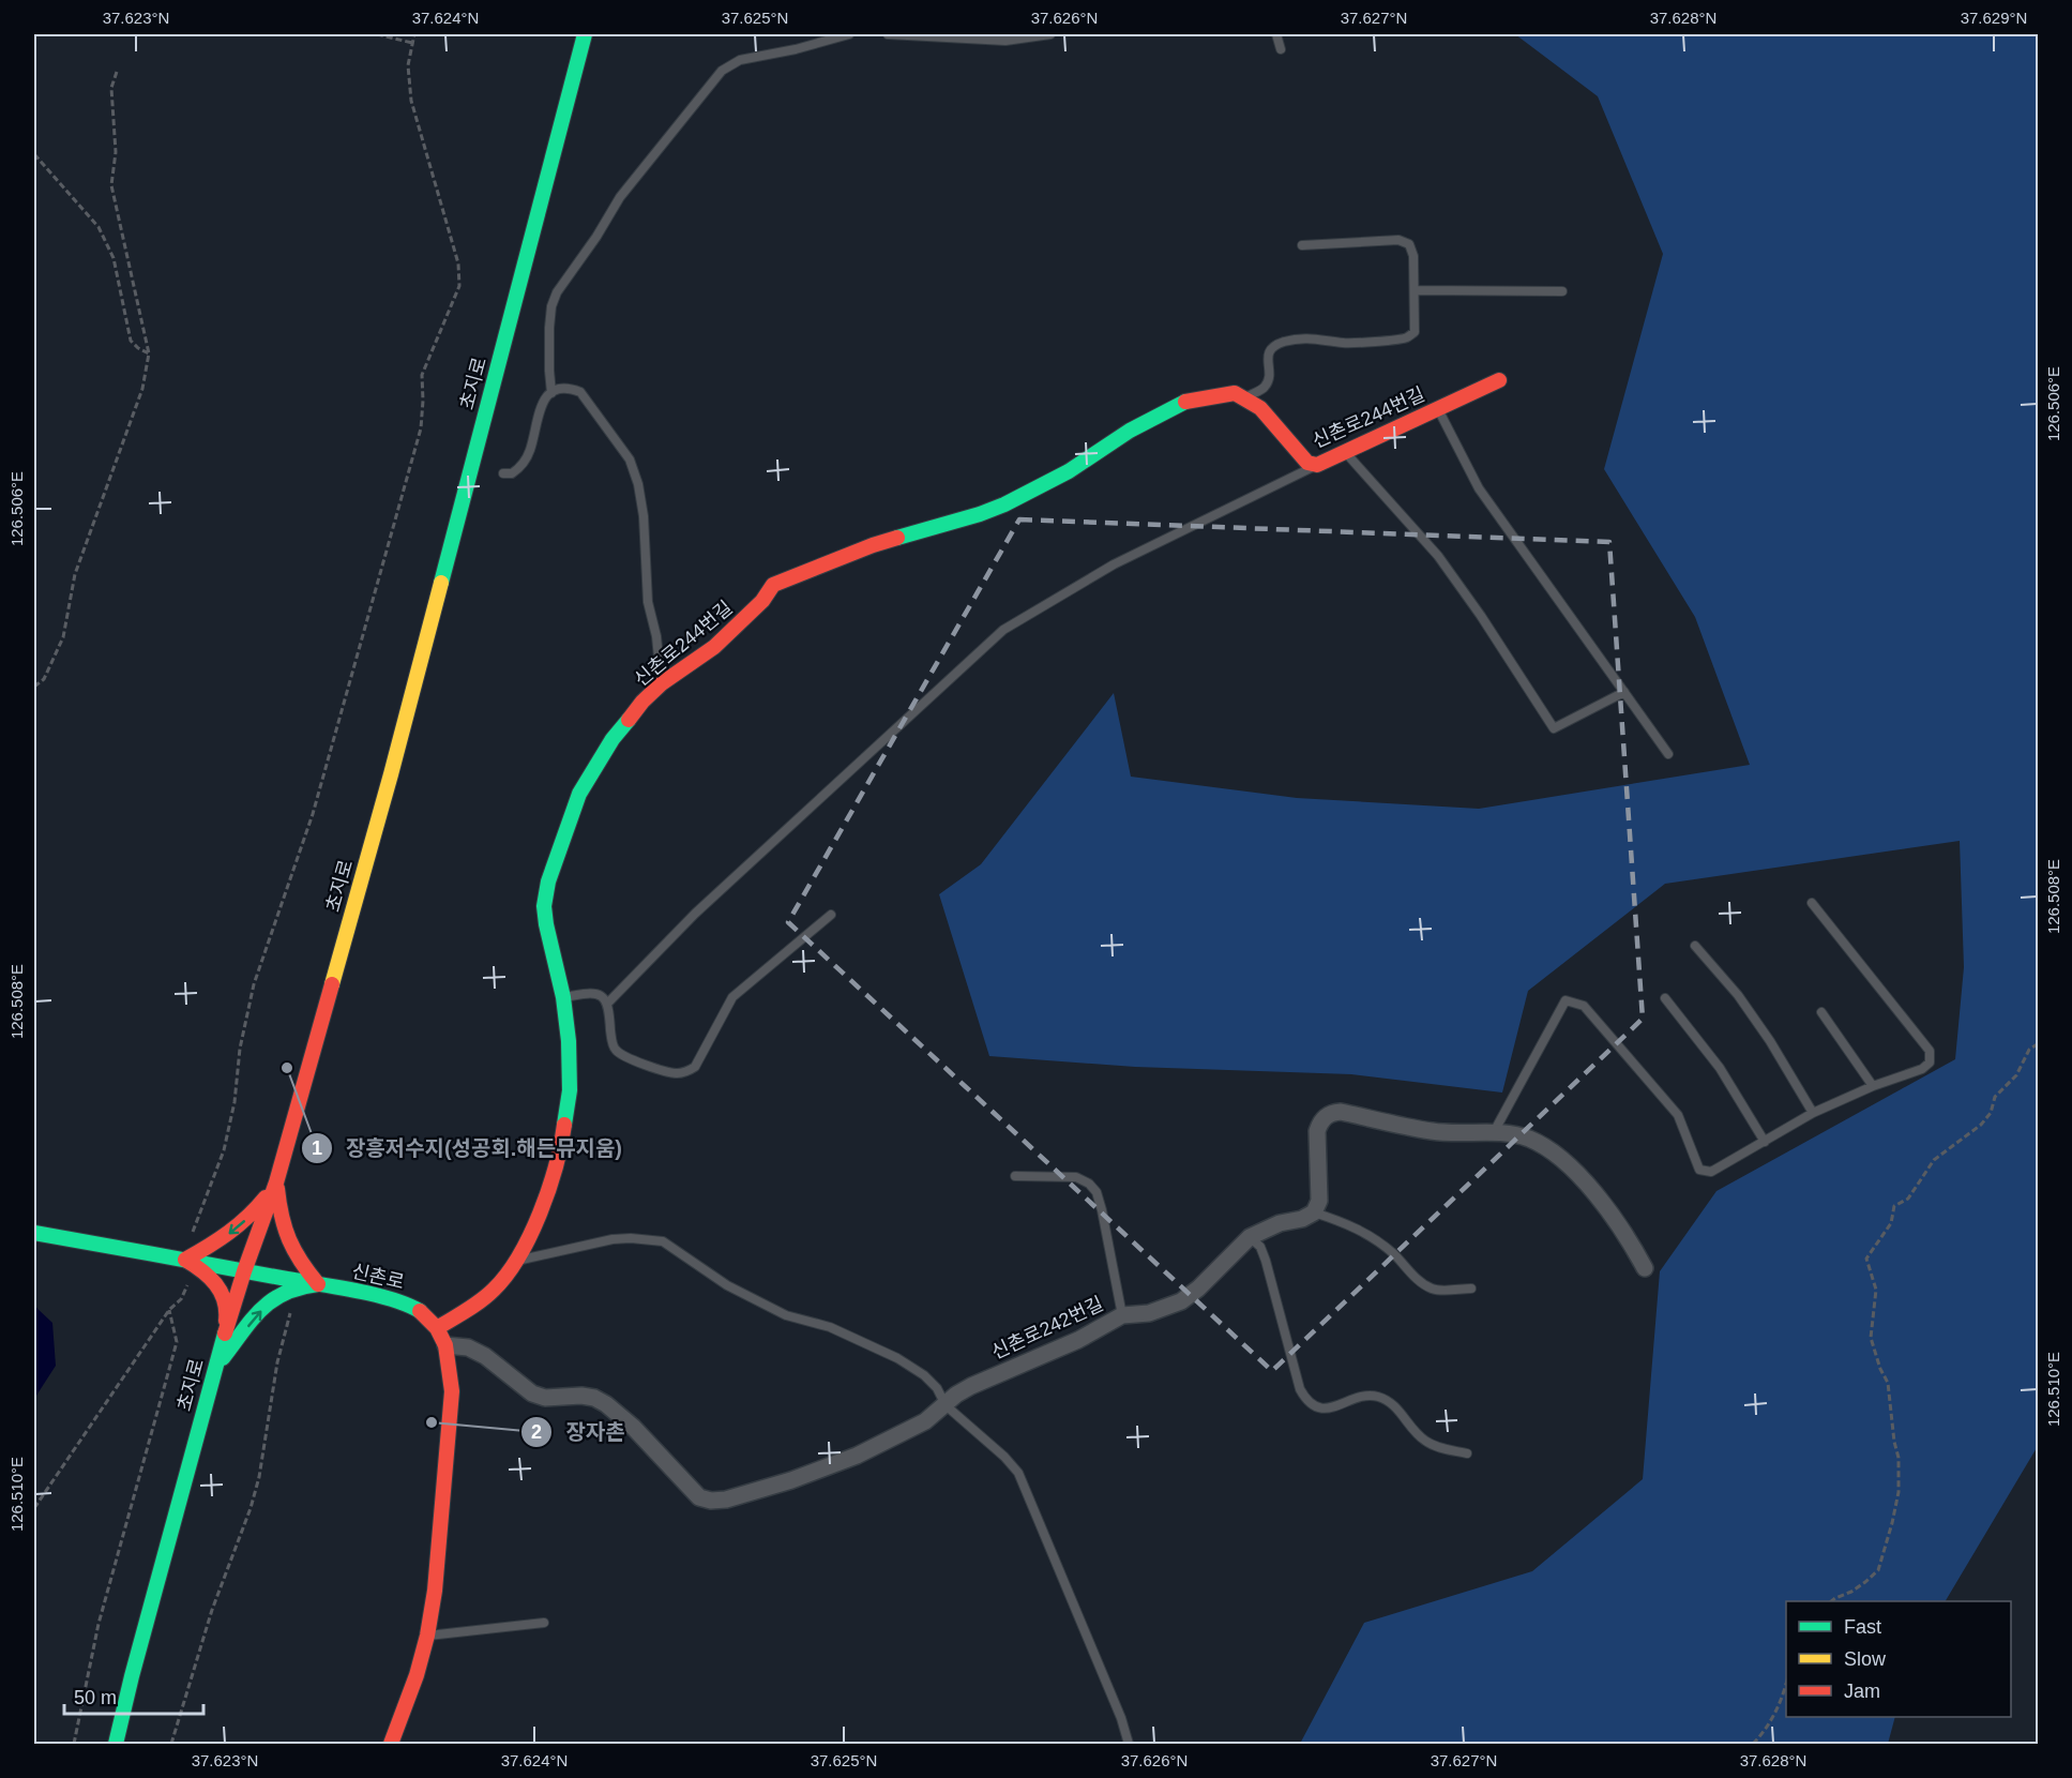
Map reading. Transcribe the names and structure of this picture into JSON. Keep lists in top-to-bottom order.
{
  "streets": {
    "street": [
      "초지로",
      "신촌로244번길",
      "신촌로",
      "신촌로242번길"
    ]
  },
  "crossings": [
    ["초지로", "신촌로"],
    ["신촌로244번길", "신촌로"],
    ["신촌로", "신촌로242번길"]
  ],
  "places": ["장흥저수지(성공회.해든뮤지움)", "장자촌"],
  "legend": ["Fast", "Slow", "Jam"],
  "scale_bar": "50 m",
  "coordinates": [
    "37.623°N",
    "37.624°N",
    "37.625°N",
    "37.626°N",
    "37.627°N",
    "37.628°N",
    "37.629°N",
    "126.506°E",
    "126.508°E",
    "126.510°E"
  ]
}
